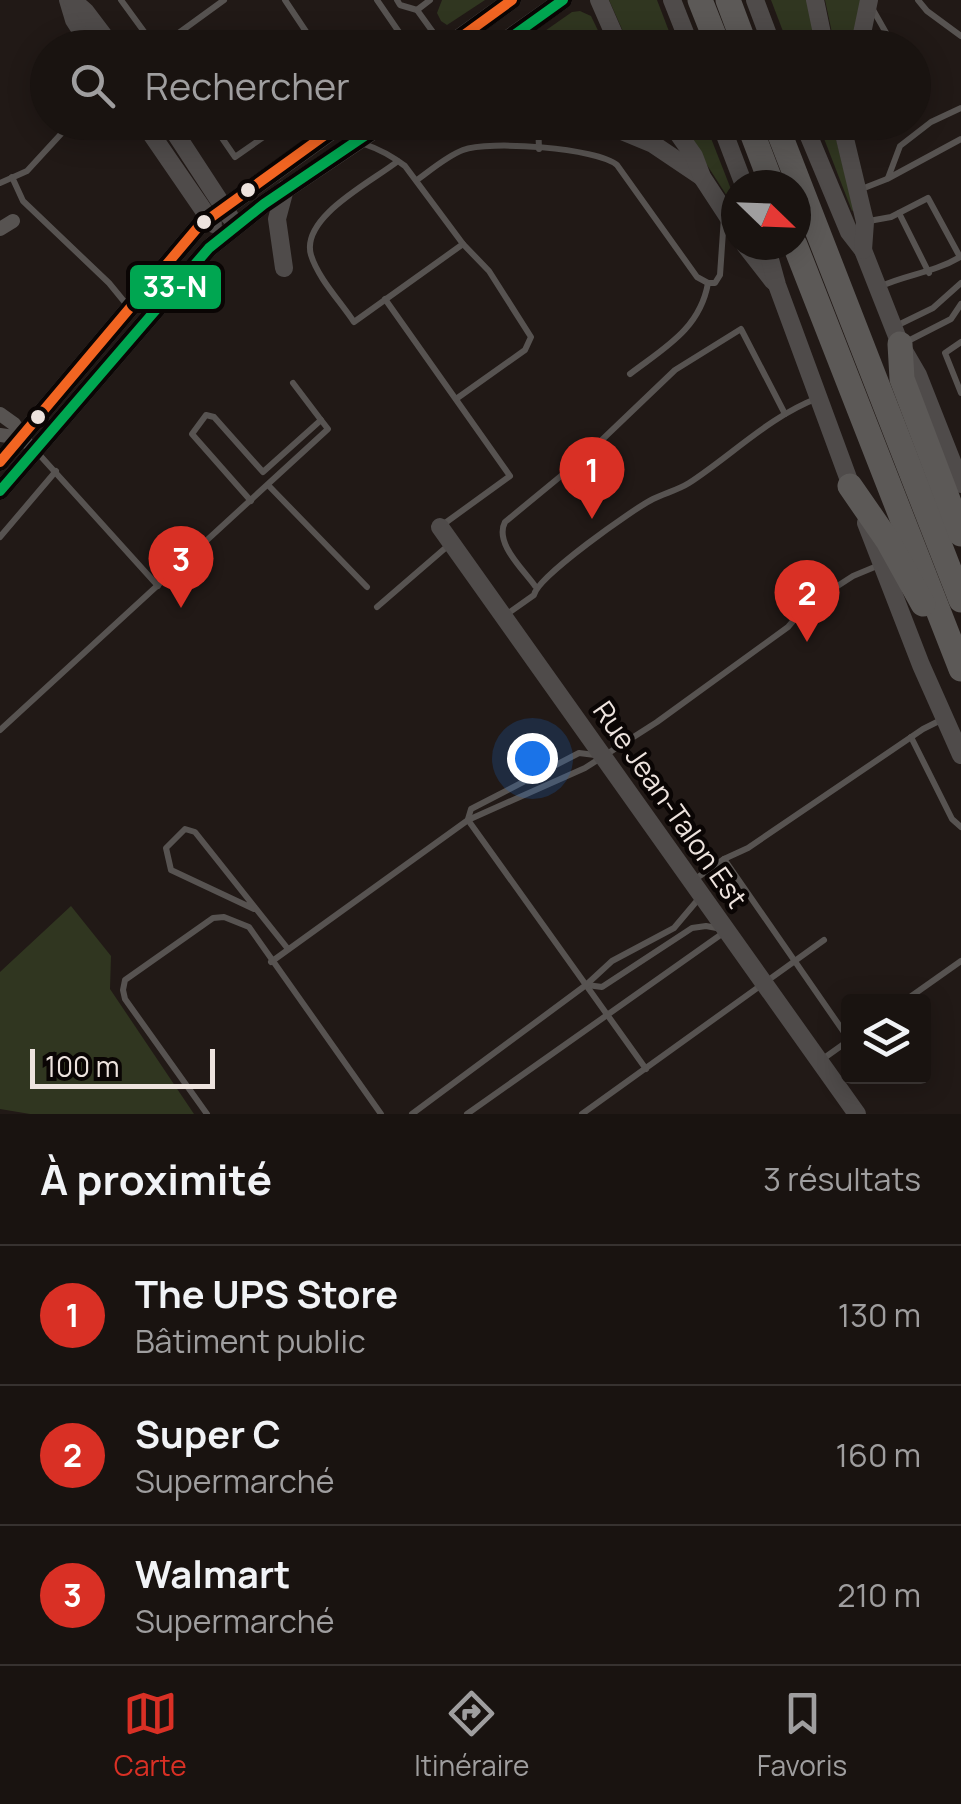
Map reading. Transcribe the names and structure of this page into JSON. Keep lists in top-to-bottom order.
{
  "streets": {
    "main road": ["Rue Jean-Talon Est"]
  },
  "lines": ["transit line 33-N"],
  "scale_bar": "100 m",
  "north": "bottom right",
  "page": {
    "search": "Rechercher",
    "pins": ["1", "3", "2"],
    "scale": "100 m",
    "heading": ["À proximité", "3 résultats"],
    "list": [
      {
        "mark": "1",
        "name": "The UPS Store",
        "note": "Bâtiment public",
        "value": "130 m"
      },
      {
        "mark": "2",
        "name": "Super C",
        "note": "Supermarché",
        "value": "160 m"
      },
      {
        "mark": "3",
        "name": "Walmart",
        "note": "Supermarché",
        "value": "210 m"
      }
    ],
    "nav": ["Carte", "Itinéraire", "Favoris"]
  }
}
